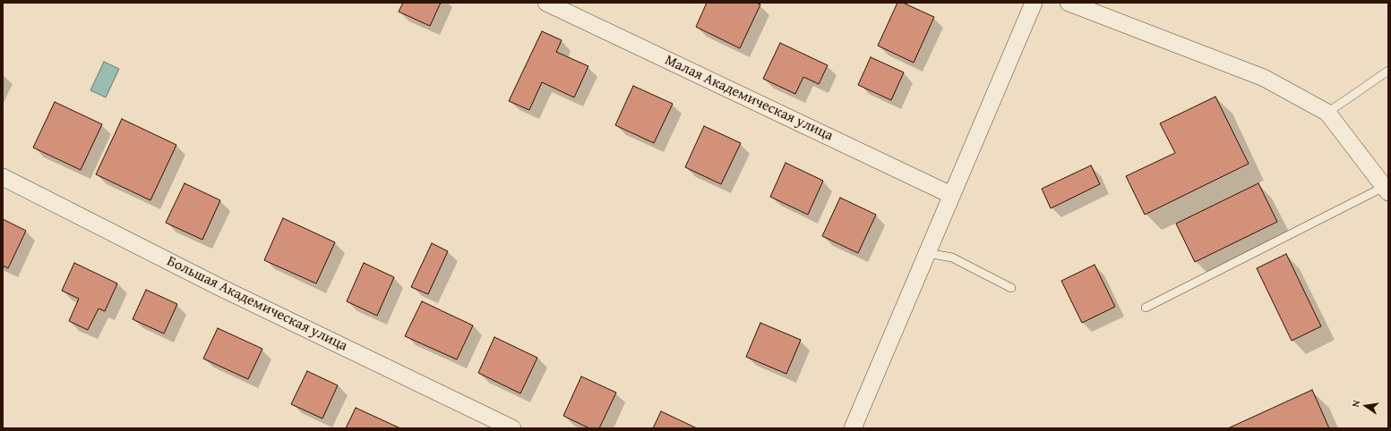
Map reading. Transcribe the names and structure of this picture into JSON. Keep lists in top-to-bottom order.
{
  "streets": {
    "street": ["Малая Академическая улица", "Большая Академическая улица"]
  },
  "north": "left"
}
